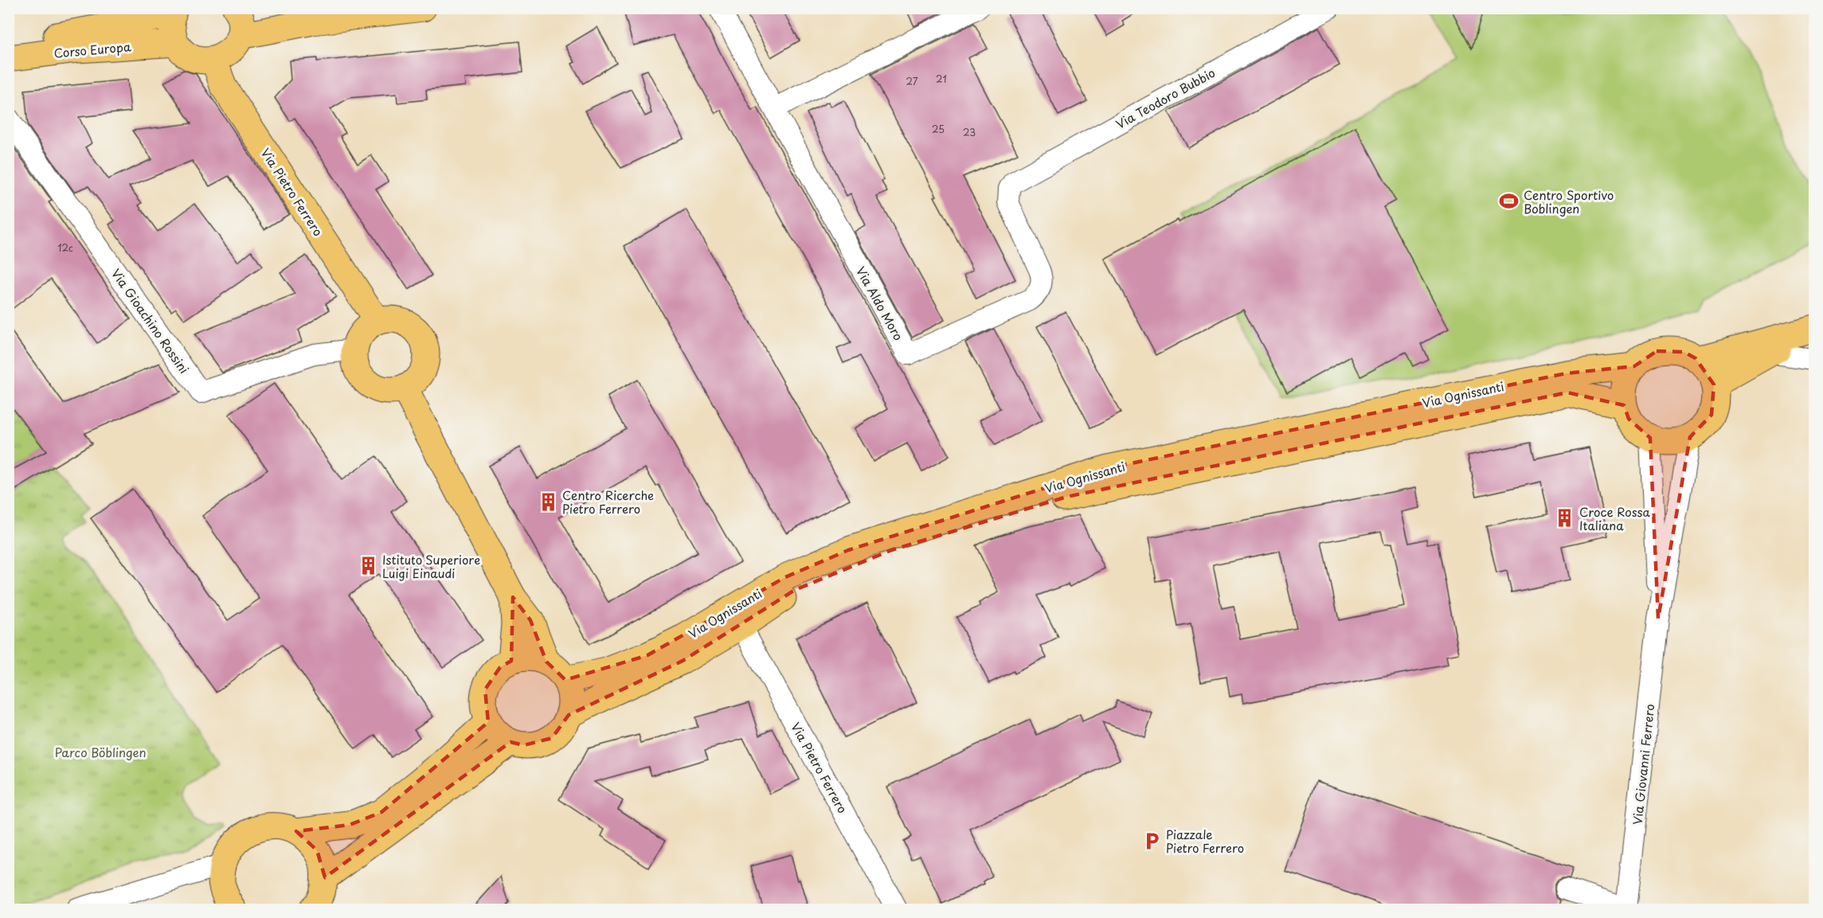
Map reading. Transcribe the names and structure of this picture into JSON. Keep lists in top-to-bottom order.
{
  "streets": {
    "main road": ["Corso Europa", "Via Pietro Ferrero", "Via Ognissanti"],
    "street": [
      "Via Teodoro Bubbio",
      "Via Aldo Moro",
      "Via Gioachino Rossini",
      "Via Giovanni Ferrero"
    ]
  },
  "crossings": [
    ["Via Teodoro Bubbio", "Via Aldo Moro"],
    ["Via Pietro Ferrero", "Via Gioachino Rossini"],
    ["Via Pietro Ferrero", "Via Ognissanti"],
    ["Via Ognissanti", "Via Giovanni Ferrero"]
  ],
  "parks": ["Parco Böblingen"],
  "places": {
    "sports": ["Centro Sportivo Boblingen"],
    "building": ["Centro Ricerche Pietro Ferrero", "Croce Rossa Italiana", "Istituto Superiore Luigi Einaudi"],
    "parking": ["Piazzale Pietro Ferrero"]
  },
  "house_numbers": [
    "21",
    "27",
    "25",
    "23",
    "12c"
  ]
}
